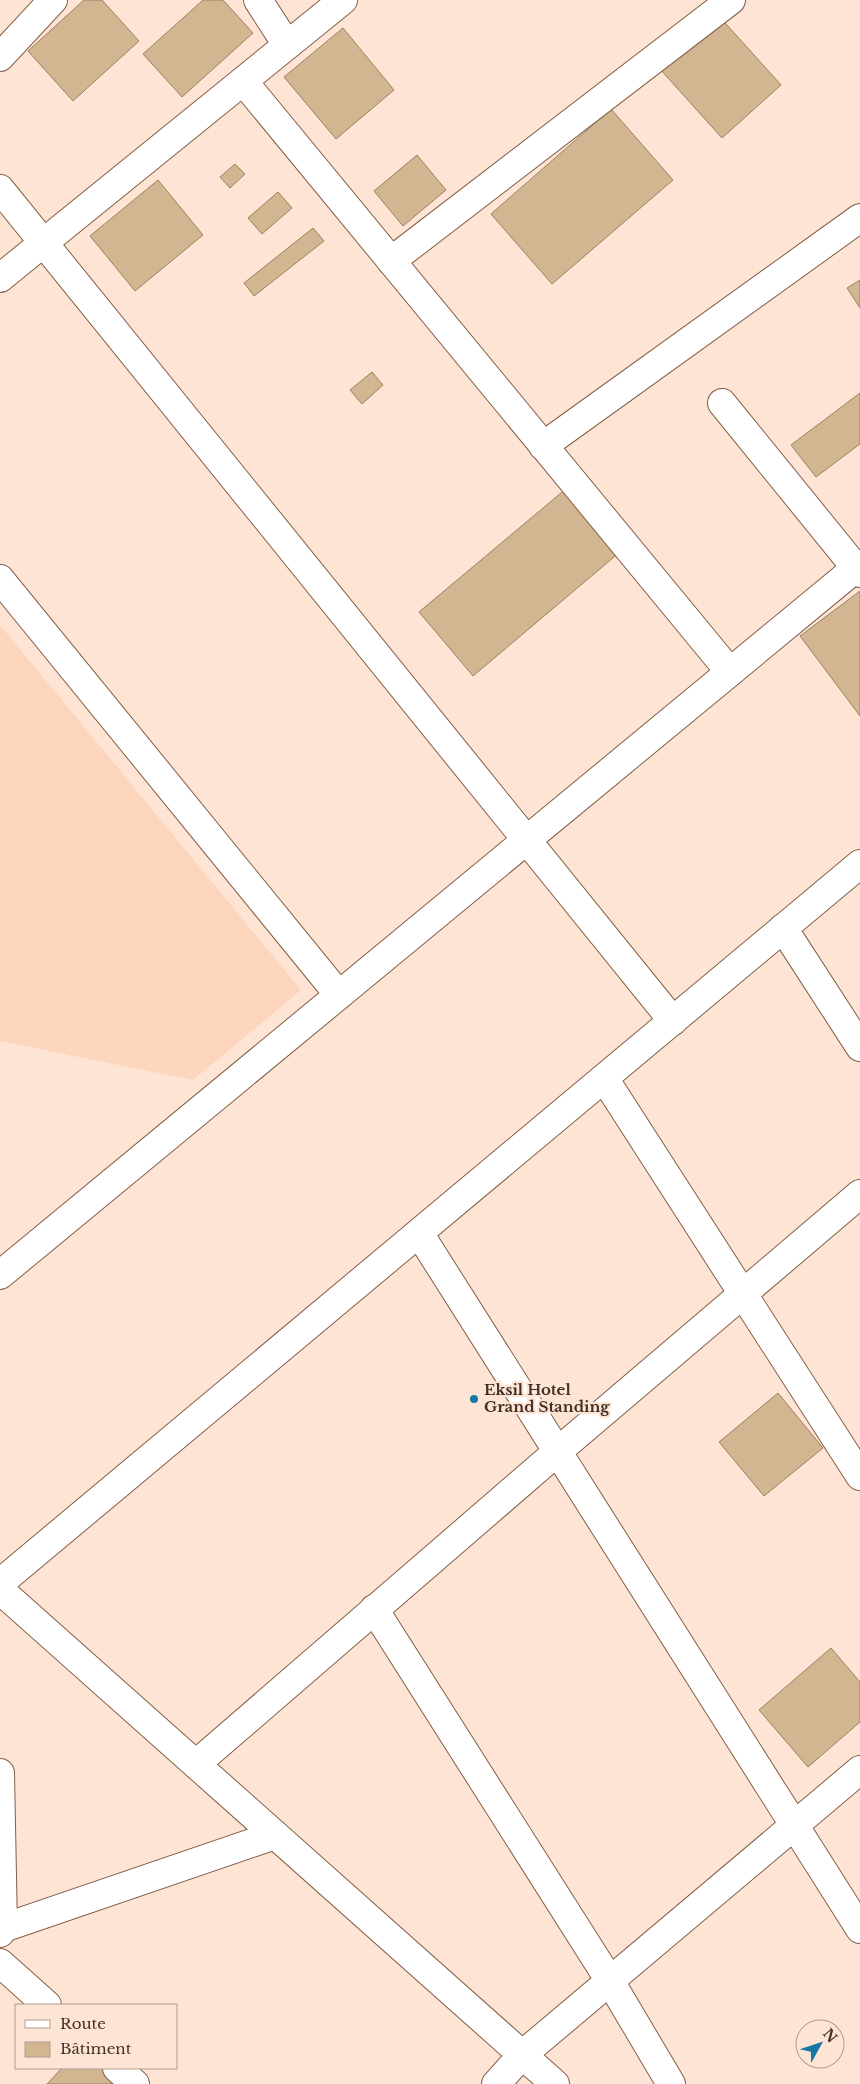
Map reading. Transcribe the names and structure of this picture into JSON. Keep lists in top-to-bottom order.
{
  "places": ["Eksil Hotel Grand Standing"],
  "legend": ["Route", "Bâtiment"],
  "north": "top right"
}
